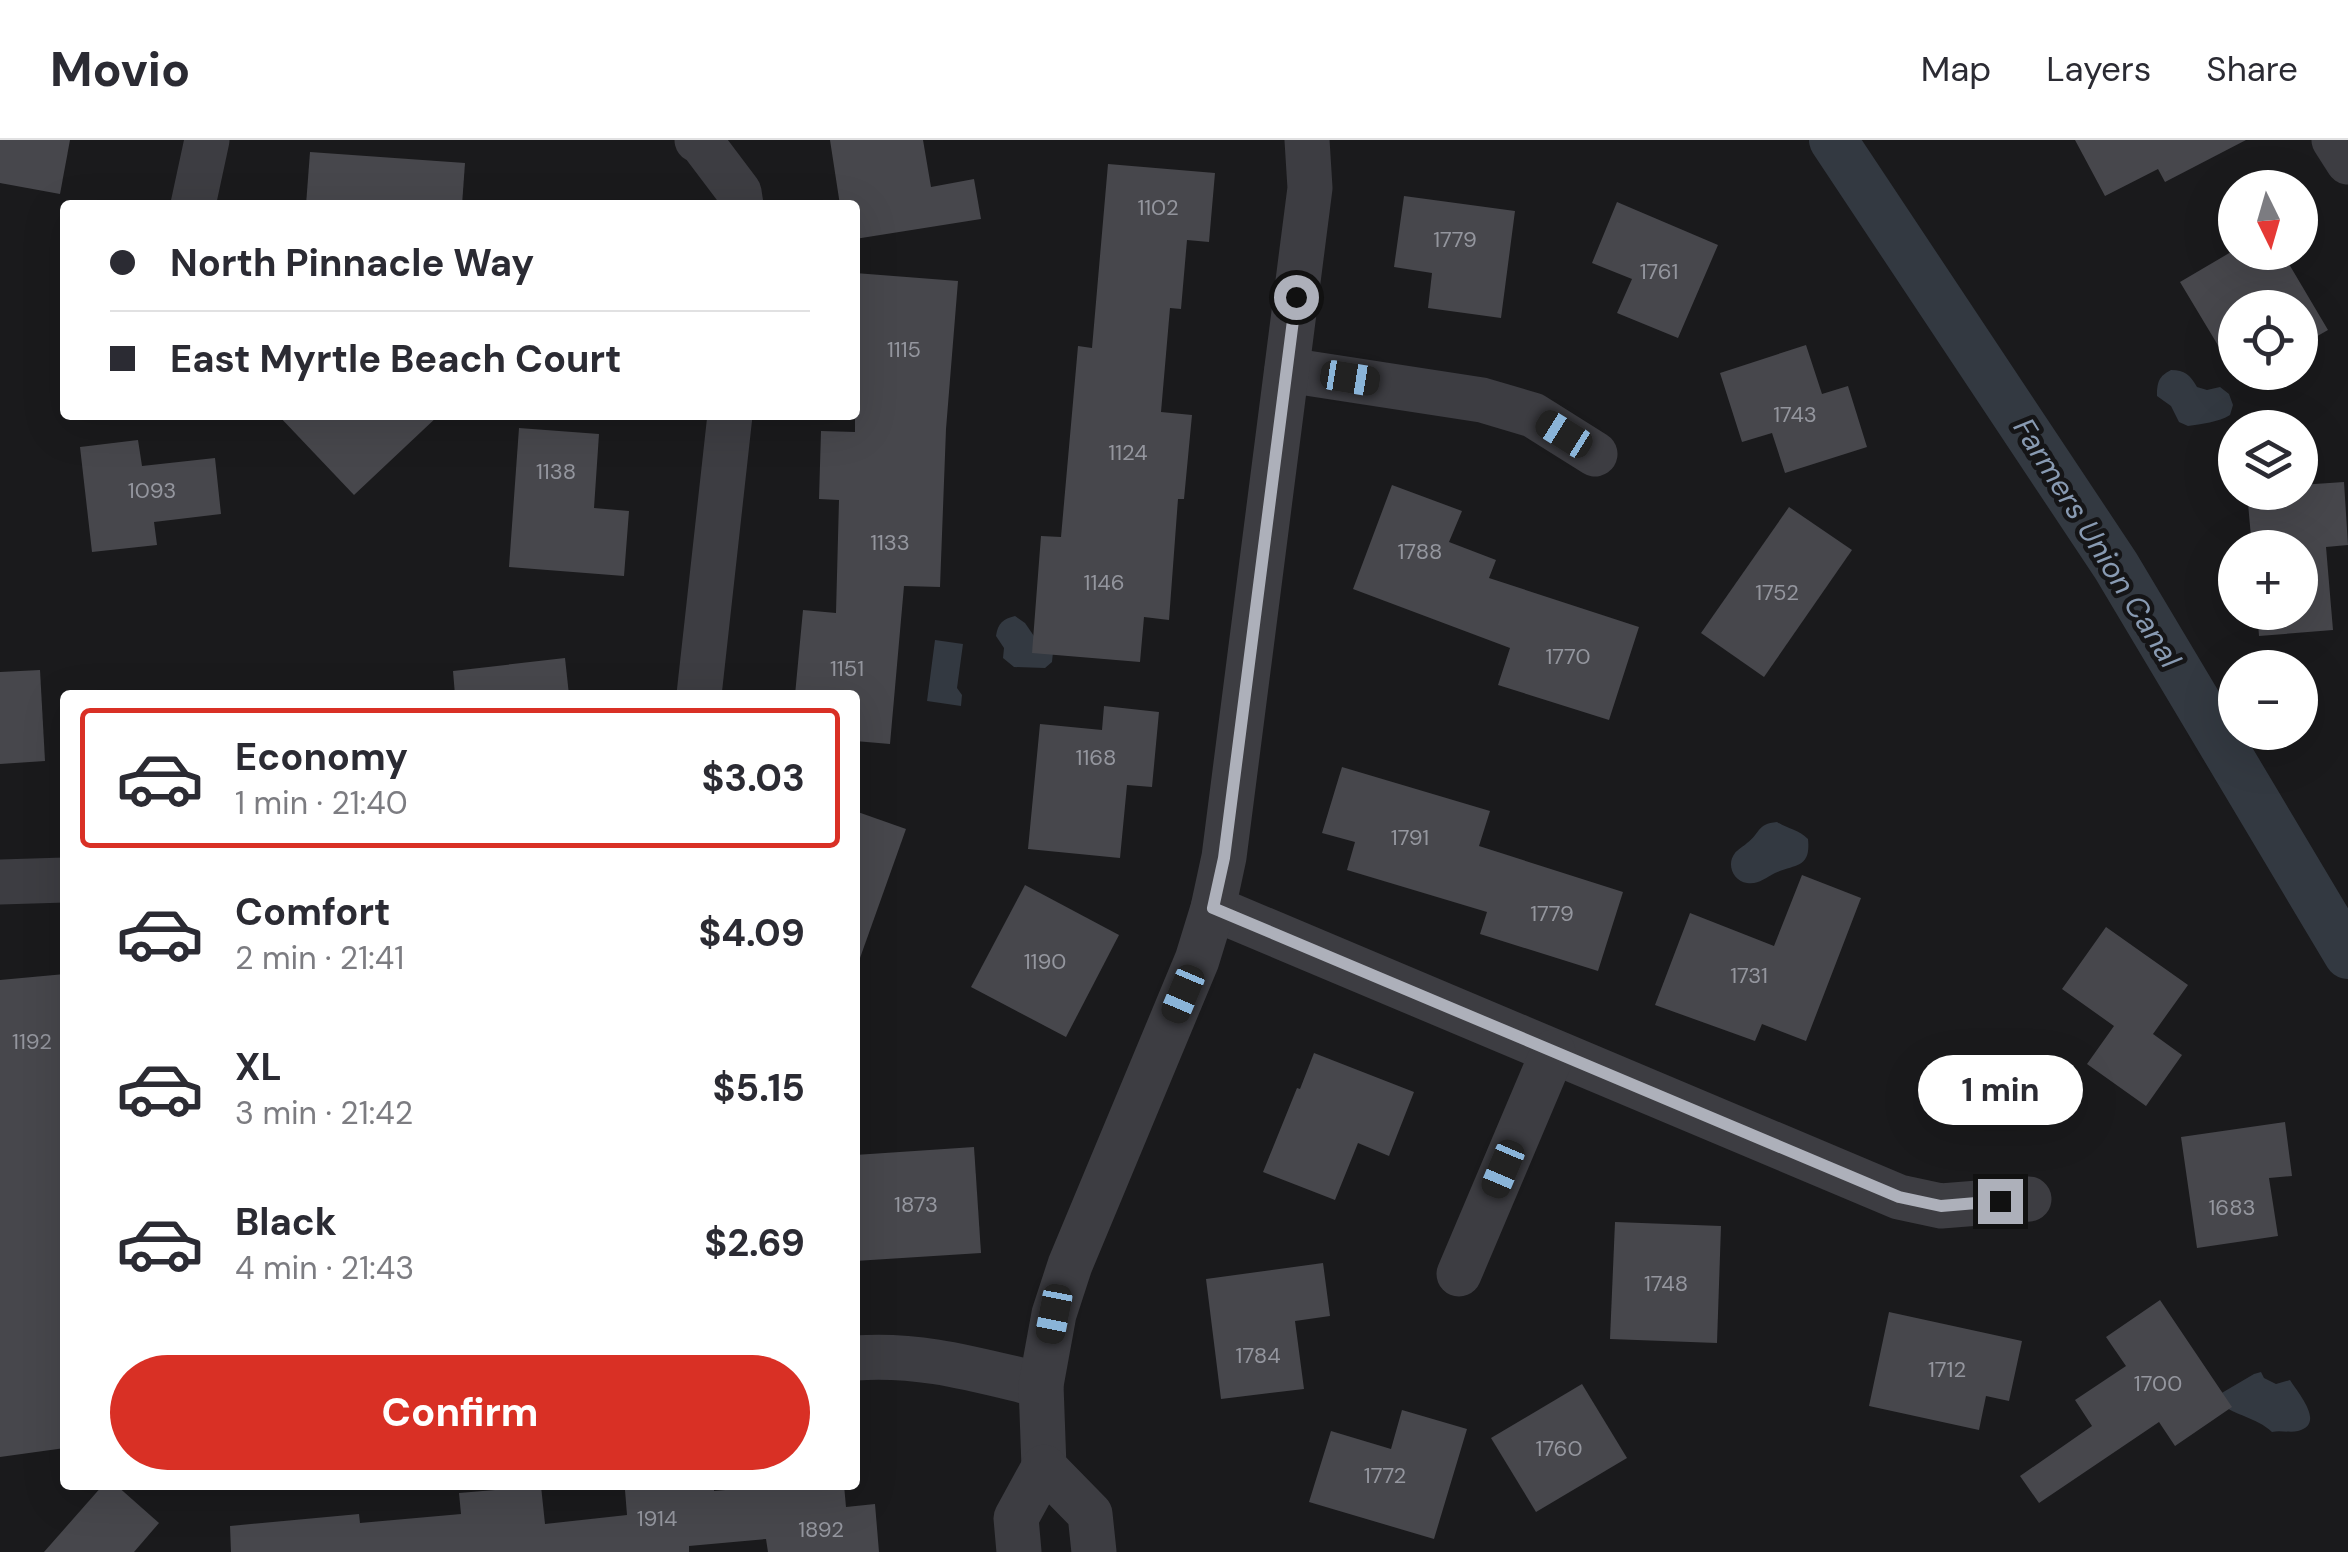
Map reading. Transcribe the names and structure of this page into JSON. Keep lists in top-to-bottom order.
{
  "water": ["Farmers Union Canal"],
  "house_numbers": [
    "1102",
    "1779",
    "1761",
    "1115",
    "1743",
    "1124",
    "1138",
    "1093",
    "1133",
    "1788",
    "1146",
    "1752",
    "1770",
    "1151",
    "1168",
    "1791",
    "1779",
    "1190",
    "1731",
    "1192",
    "1873",
    "1683",
    "1748",
    "1784",
    "1712",
    "1700",
    "1760",
    "1772",
    "1914",
    "1892"
  ],
  "north": "bottom",
  "page": {
    "header": "Movio",
    "nav": ["Map", "Layers", "Share"],
    "map_buttons": ["+", "−"],
    "banner": ["North Pinnacle Way", "East Myrtle Beach Court"],
    "list": [
      {
        "name": "Economy",
        "note": "1 min · 21:40",
        "value": "$3.03"
      },
      {
        "name": "Comfort",
        "note": "2 min · 21:41",
        "value": "$4.09"
      },
      {
        "name": "XL",
        "note": "3 min · 21:42",
        "value": "$5.15"
      },
      {
        "name": "Black",
        "note": "4 min · 21:43",
        "value": "$2.69"
      }
    ],
    "bubble": "1 min",
    "buttons": "Confirm"
  }
}
